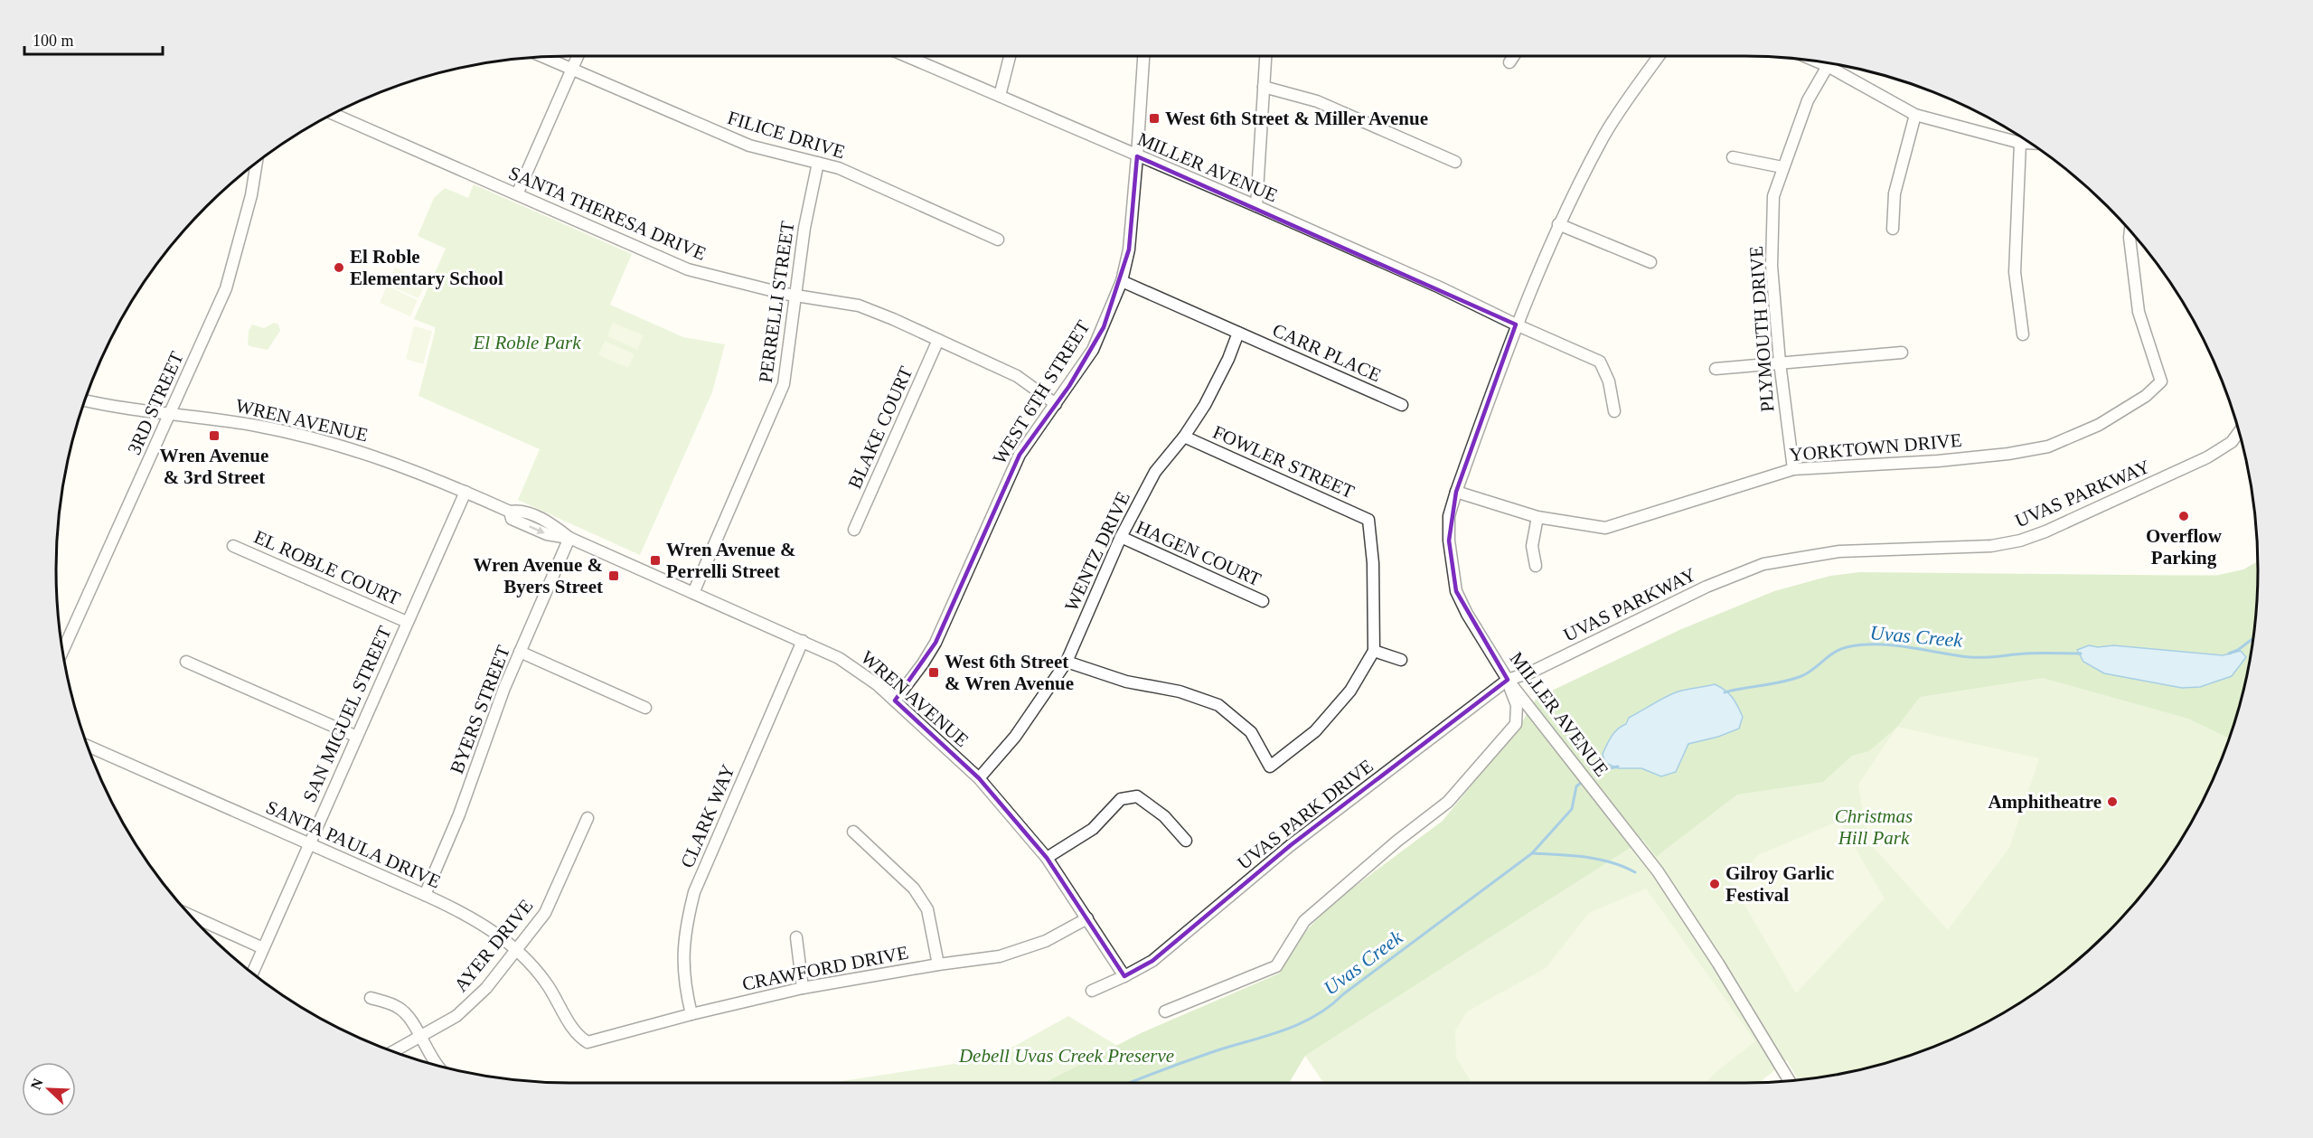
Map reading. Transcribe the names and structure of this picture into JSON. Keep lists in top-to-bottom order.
{
  "streets": {
    "street": [
      "FILICE DRIVE",
      "MILLER AVENUE",
      "SANTA THERESA DRIVE",
      "PERRELLI STREET",
      "PLYMOUTH DRIVE",
      "CARR PLACE",
      "WEST 6TH STREET",
      "3RD STREET",
      "WREN AVENUE",
      "BLAKE COURT",
      "YORKTOWN DRIVE",
      "FOWLER STREET",
      "UVAS PARKWAY",
      "WENTZ DRIVE",
      "HAGEN COURT",
      "EL ROBLE COURT",
      "BYERS STREET",
      "SAN MIGUEL STREET",
      "UVAS PARK DRIVE",
      "CLARK WAY",
      "SANTA PAULA DRIVE",
      "AYER DRIVE",
      "CRAWFORD DRIVE"
    ]
  },
  "crossings": [
    ["FILICE DRIVE", "PERRELLI STREET"],
    ["MILLER AVENUE", "WEST 6TH STREET"],
    ["MILLER AVENUE", "YORKTOWN DRIVE"],
    ["MILLER AVENUE", "UVAS PARKWAY"],
    ["MILLER AVENUE", "UVAS PARK DRIVE"],
    ["SANTA THERESA DRIVE", "PERRELLI STREET"],
    ["SANTA THERESA DRIVE", "WEST 6TH STREET"],
    ["SANTA THERESA DRIVE", "BLAKE COURT"],
    ["PERRELLI STREET", "WREN AVENUE"],
    ["PLYMOUTH DRIVE", "YORKTOWN DRIVE"],
    ["CARR PLACE", "WEST 6TH STREET"],
    ["CARR PLACE", "WENTZ DRIVE"],
    ["WEST 6TH STREET", "WREN AVENUE"],
    ["3RD STREET", "WREN AVENUE"],
    ["WREN AVENUE", "WENTZ DRIVE"],
    ["WREN AVENUE", "BYERS STREET"],
    ["WREN AVENUE", "SAN MIGUEL STREET"],
    ["WREN AVENUE", "UVAS PARK DRIVE"],
    ["WREN AVENUE", "CLARK WAY"],
    ["WREN AVENUE", "CRAWFORD DRIVE"],
    ["FOWLER STREET", "WENTZ DRIVE"],
    ["UVAS PARKWAY", "UVAS PARK DRIVE"],
    ["WENTZ DRIVE", "HAGEN COURT"],
    ["EL ROBLE COURT", "SAN MIGUEL STREET"],
    ["BYERS STREET", "SANTA PAULA DRIVE"],
    ["SAN MIGUEL STREET", "SANTA PAULA DRIVE"],
    ["CLARK WAY", "CRAWFORD DRIVE"],
    ["SANTA PAULA DRIVE", "AYER DRIVE"],
    ["SANTA PAULA DRIVE", "CRAWFORD DRIVE"]
  ],
  "water": ["Uvas Creek"],
  "parks": ["El Roble Park", "Christmas Hill Park", "Debell Uvas Creek Preserve"],
  "places": {
    "transit": [
      "West 6th Street & Miller Avenue",
      "Wren Avenue & 3rd Street",
      "Wren Avenue & Perrelli Street",
      "Wren Avenue & Byers Street",
      "West 6th Street & Wren Avenue"
    ],
    "other": [
      "El Roble Elementary School",
      "Overflow Parking",
      "Amphitheatre",
      "Gilroy Garlic Festival"
    ]
  },
  "scale_bar": "100 m",
  "north": "top left"
}
